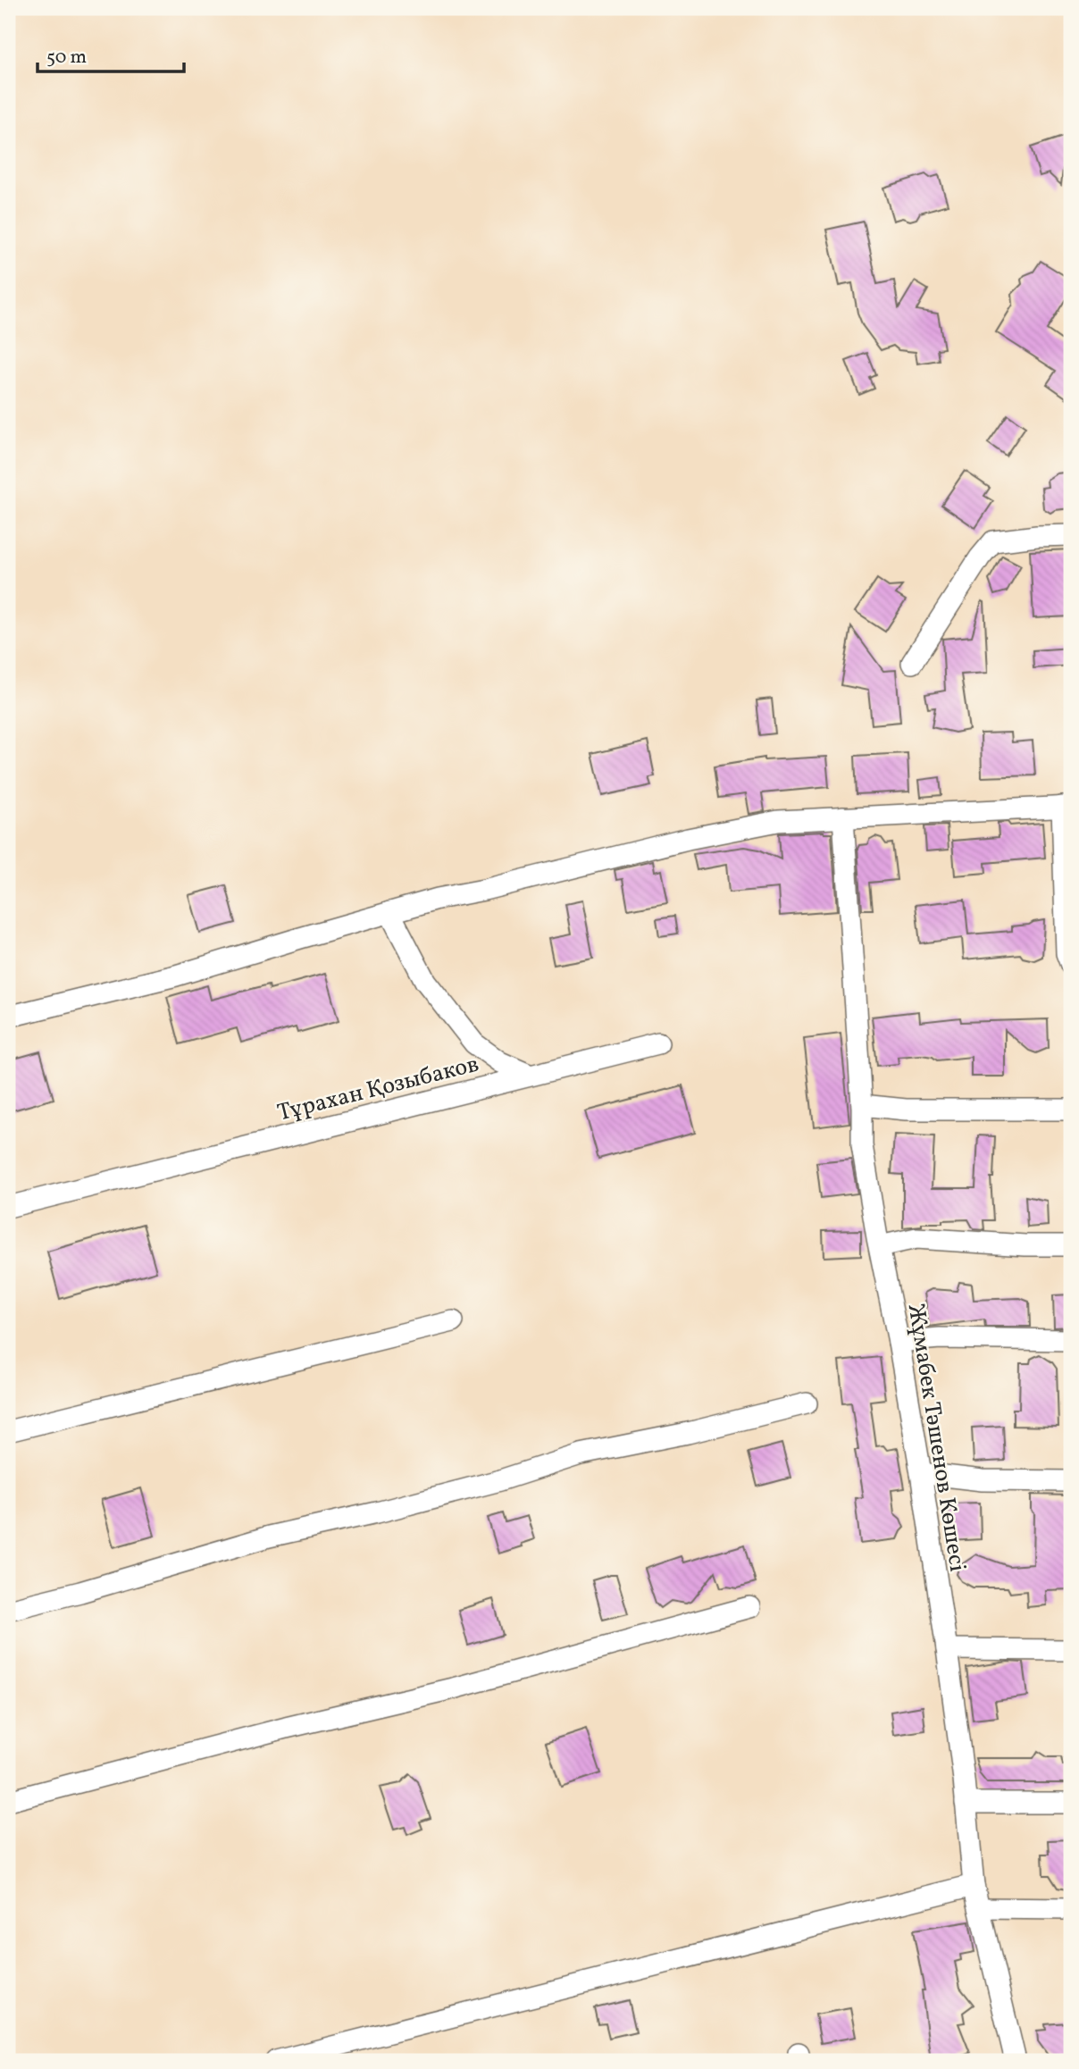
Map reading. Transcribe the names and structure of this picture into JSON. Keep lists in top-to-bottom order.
{
  "streets": {
    "street": ["Тұрахан Қозыбаков", "Жұмабек Тәшенов Көшесі"]
  },
  "scale_bar": "50 m"
}
